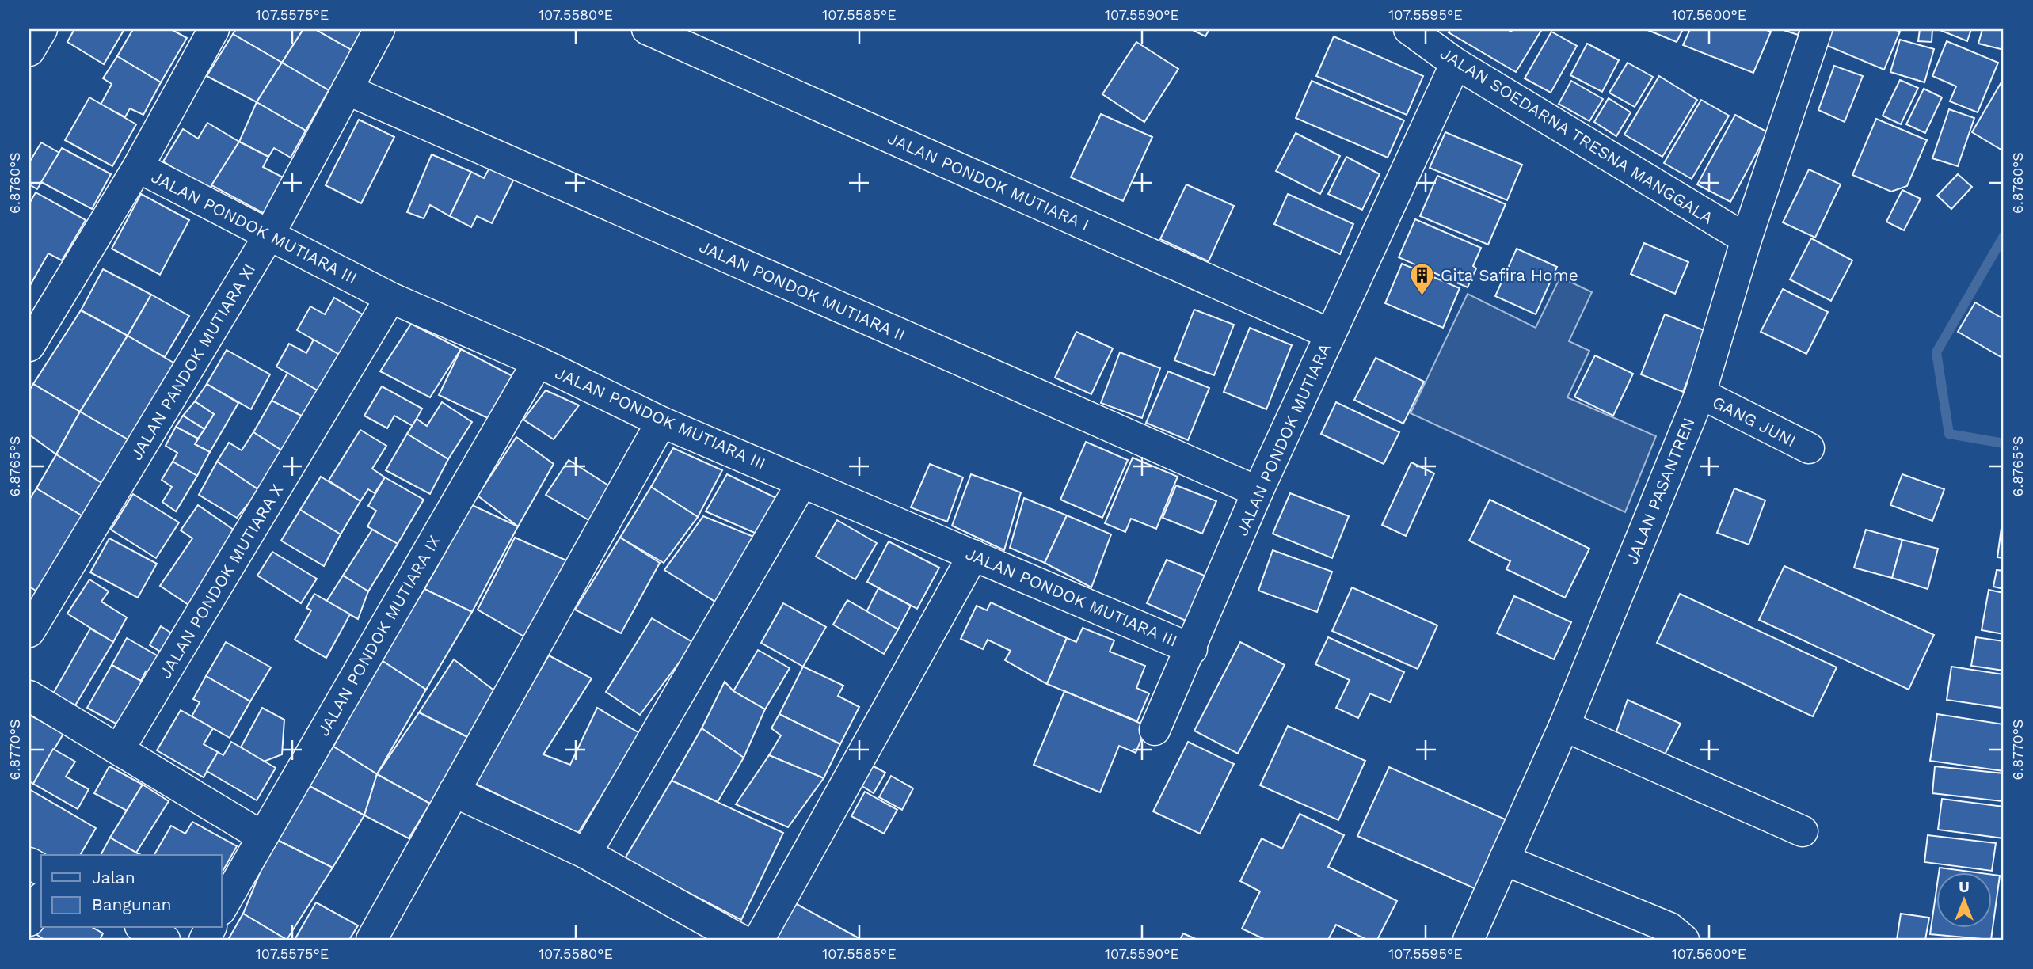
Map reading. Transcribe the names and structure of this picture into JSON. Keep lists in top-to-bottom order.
{
  "streets": {
    "street": [
      "JALAN SOEDARNA TRESNA MANGGALA",
      "JALAN PONDOK MUTIARA I",
      "JALAN PONDOK MUTIARA III",
      "JALAN PONDOK MUTIARA II",
      "JALAN PANDOK MUTIARA XI",
      "GANG JUNI",
      "JALAN PONDOK MUTIARA",
      "JALAN PASANTREN",
      "JALAN PONDOK MUTIARA X",
      "JALAN PONDOK MUTIARA IX"
    ]
  },
  "crossings": [
    ["JALAN SOEDARNA TRESNA MANGGALA", "JALAN PONDOK MUTIARA"],
    ["JALAN SOEDARNA TRESNA MANGGALA", "JALAN PASANTREN"],
    ["JALAN PONDOK MUTIARA I", "JALAN PONDOK MUTIARA"],
    ["JALAN PONDOK MUTIARA III", "JALAN PANDOK MUTIARA XI"],
    ["JALAN PONDOK MUTIARA III", "JALAN PONDOK MUTIARA"],
    ["JALAN PONDOK MUTIARA III", "JALAN PONDOK MUTIARA X"],
    ["JALAN PONDOK MUTIARA III", "JALAN PONDOK MUTIARA IX"],
    ["JALAN PONDOK MUTIARA II", "JALAN PANDOK MUTIARA XI"],
    ["JALAN PONDOK MUTIARA II", "JALAN PONDOK MUTIARA"],
    ["GANG JUNI", "JALAN PASANTREN"]
  ],
  "places": {
    "building": ["Gita Safira Home"]
  },
  "legend": ["Jalan", "Bangunan"],
  "north": "top",
  "coordinates": [
    "107.5575°E",
    "107.5580°E",
    "107.5585°E",
    "107.5590°E",
    "107.5595°E",
    "107.5600°E",
    "6.8760°S",
    "6.8765°S",
    "6.8770°S"
  ]
}
